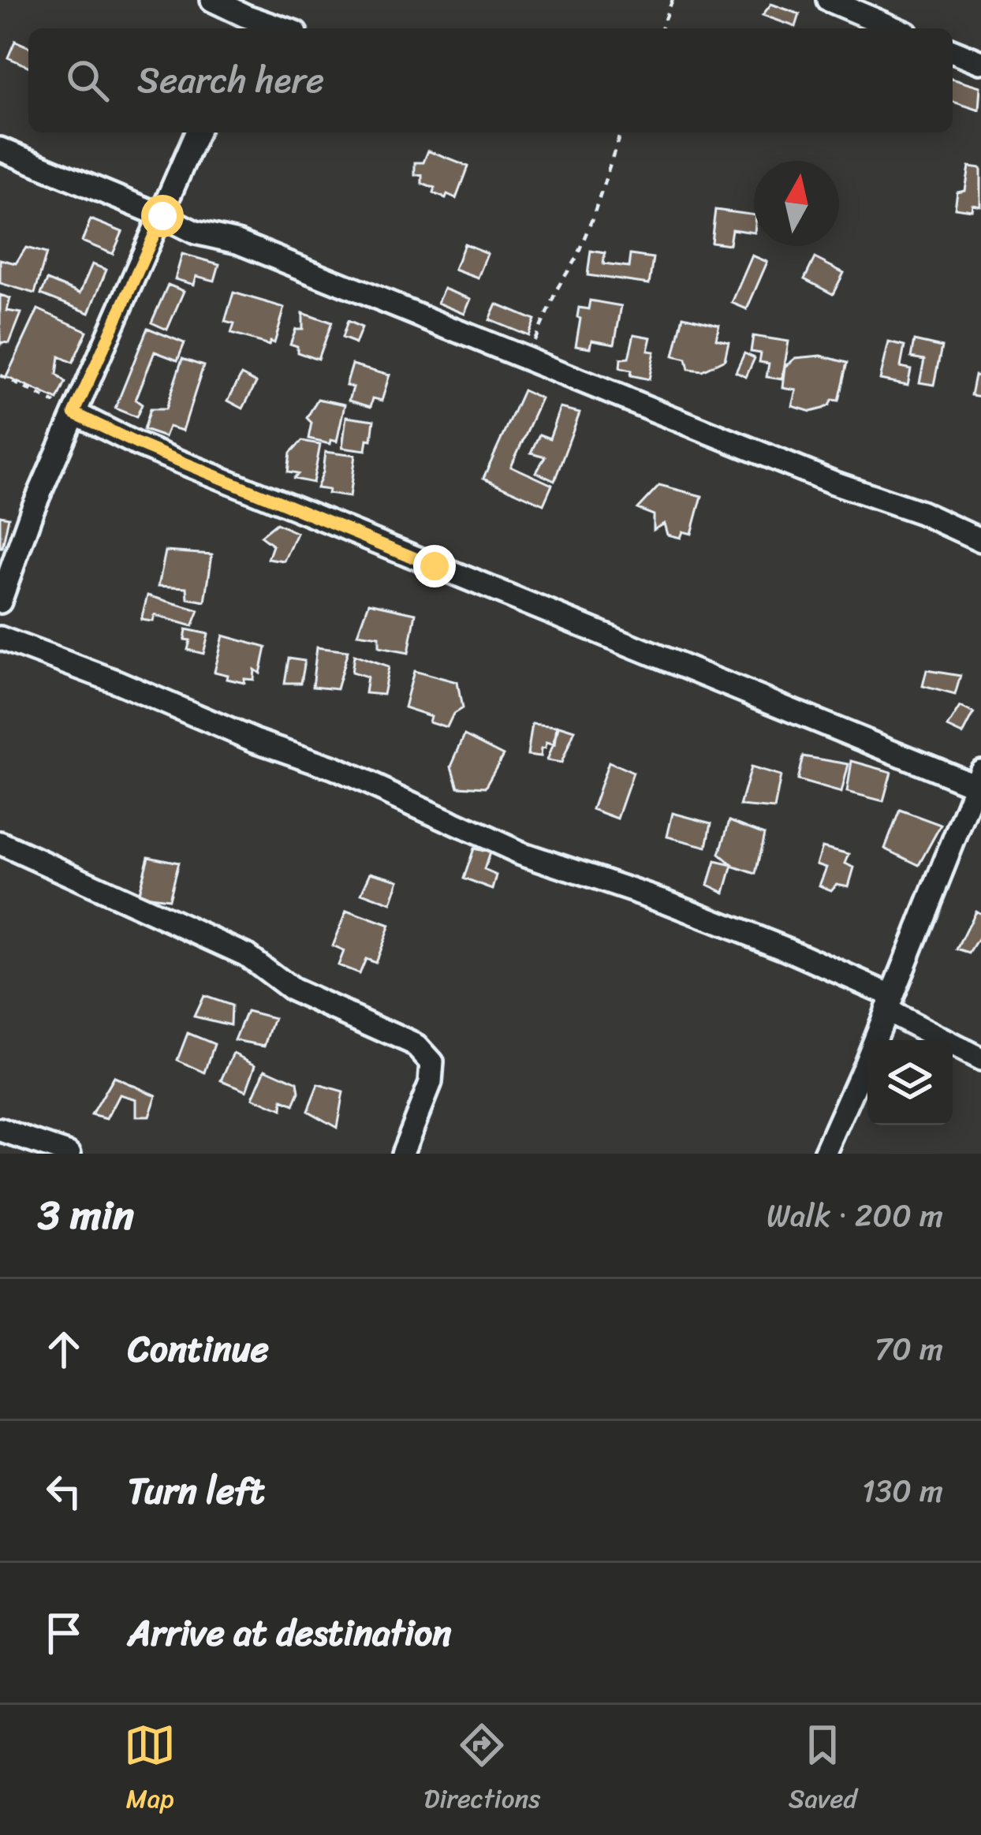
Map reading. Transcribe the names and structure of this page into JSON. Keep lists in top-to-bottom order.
{
  "north": "top",
  "page": {
    "search": "Search here",
    "heading": ["3 min", "Walk · 200 m"],
    "list": [
      ["Continue", "70 m"],
      ["Turn left", "130 m"],
      "Arrive at destination"
    ],
    "nav": ["Map", "Directions", "Saved"]
  }
}
